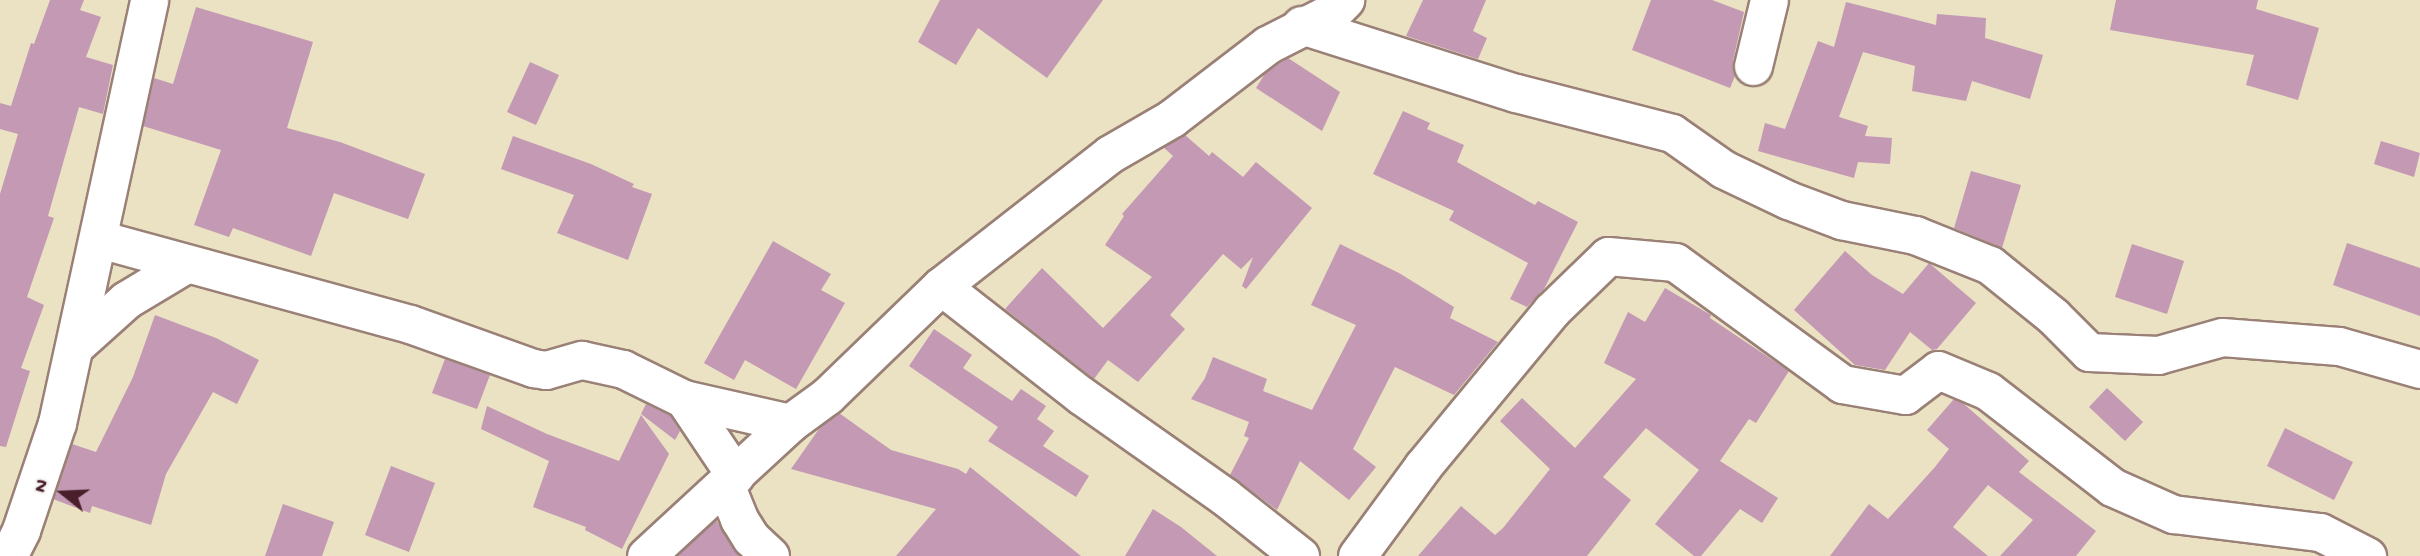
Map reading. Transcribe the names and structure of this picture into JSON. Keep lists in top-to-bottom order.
{
  "north": "left"
}
